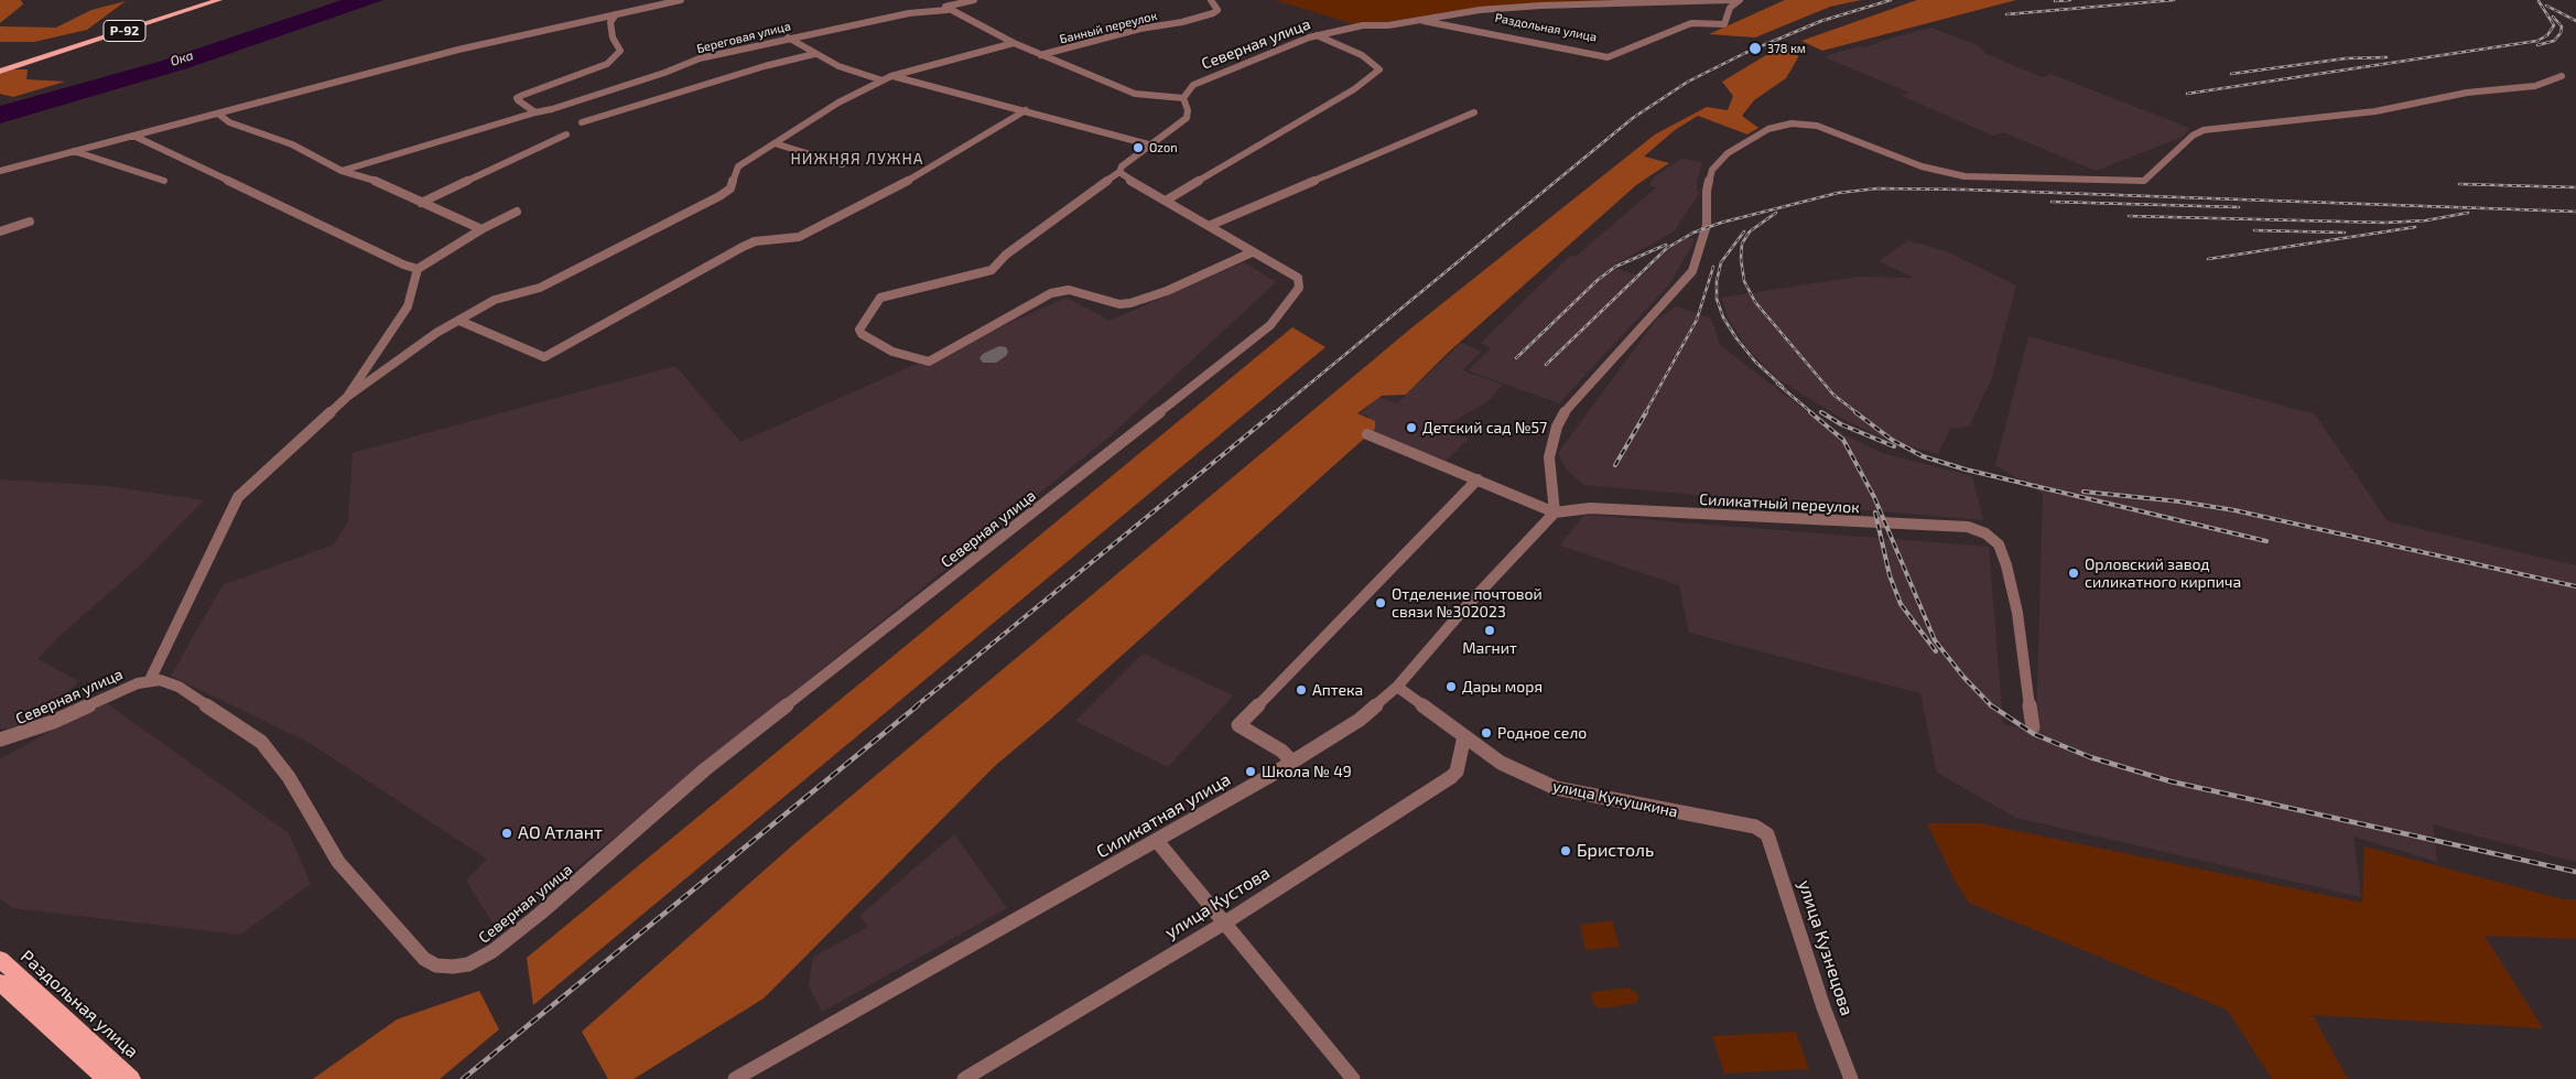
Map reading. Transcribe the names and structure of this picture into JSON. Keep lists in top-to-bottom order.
{
  "streets": {
    "main road": ["Раздольная улица", "Р-92"],
    "street": [
      "Банный переулок",
      "Береговая улица",
      "Северная улица",
      "Силикатный переулок",
      "улица Кукушкина",
      "Силикатная улица",
      "улица Кустова",
      "улица Кузнецова"
    ]
  },
  "crossings": [
    ["Раздольная улица", "Северная улица"],
    ["Силикатный переулок", "Силикатная улица"],
    ["улица Кукушкина", "Силикатная улица"],
    ["улица Кукушкина", "улица Кустова"],
    ["улица Кукушкина", "улица Кузнецова"]
  ],
  "districts": ["НИЖНЯЯ ЛУЖНА"],
  "water": ["Ока"],
  "places": [
    "378 км",
    "Ozon",
    "Детский сад №57",
    "Орловский завод силикатного кирпича",
    "Отделение почтовой связи №302023",
    "Магнит",
    "Дары моря",
    "Аптека",
    "Родное село",
    "Школа № 49",
    "АО Атлант",
    "Бристоль"
  ]
}
